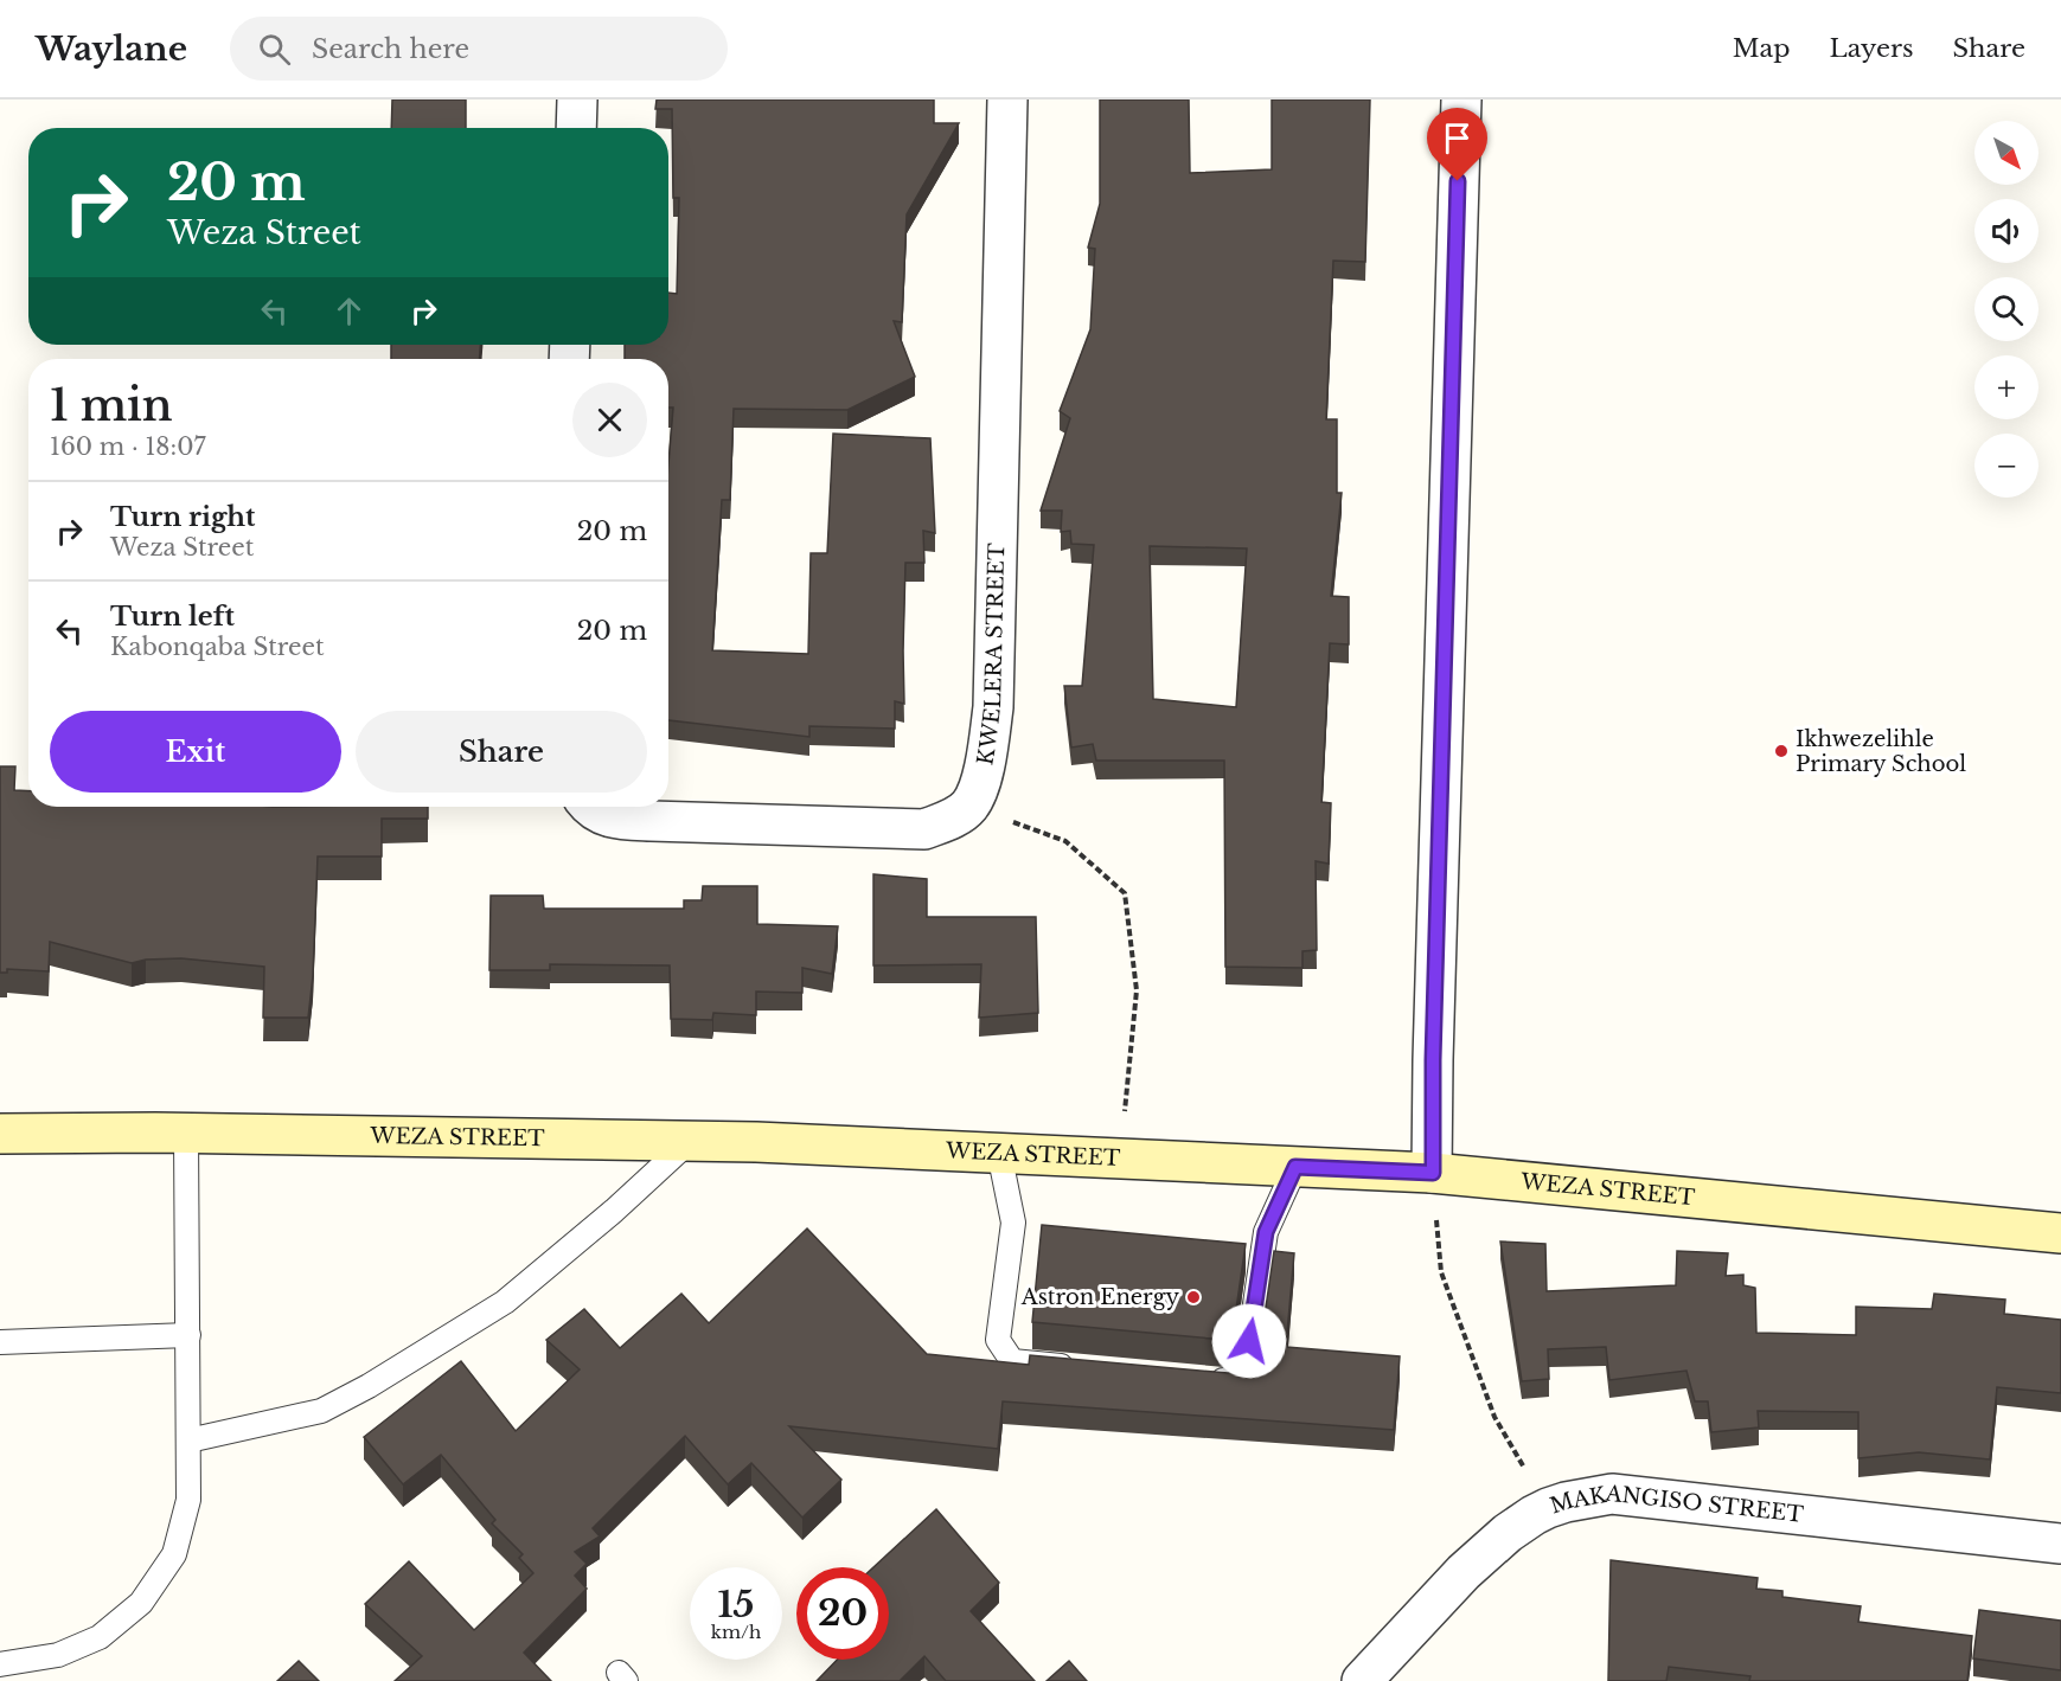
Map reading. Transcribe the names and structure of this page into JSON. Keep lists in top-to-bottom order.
{
  "streets": {
    "street": ["KWELERA STREET", "WEZA STREET", "MAKANGISO STREET"]
  },
  "places": ["Ikhwezelihle Primary School", "Astron Energy"],
  "north": "bottom right",
  "page": {
    "header": "Waylane",
    "search": "Search here",
    "nav": ["Map", "Layers", "Share"],
    "map_buttons": ["+", "−"],
    "turn": ["20 m", "Weza Street"],
    "heading": ["1 min", "160 m · 18:07"],
    "list": [
      {
        "name": "Turn right",
        "note": "Weza Street",
        "value": "20 m"
      },
      {
        "name": "Turn left",
        "note": "Kabonqaba Street",
        "value": "20 m"
      }
    ],
    "buttons": ["Exit", "Share"],
    "speed": "15 km/h",
    "limit": "20"
  }
}
